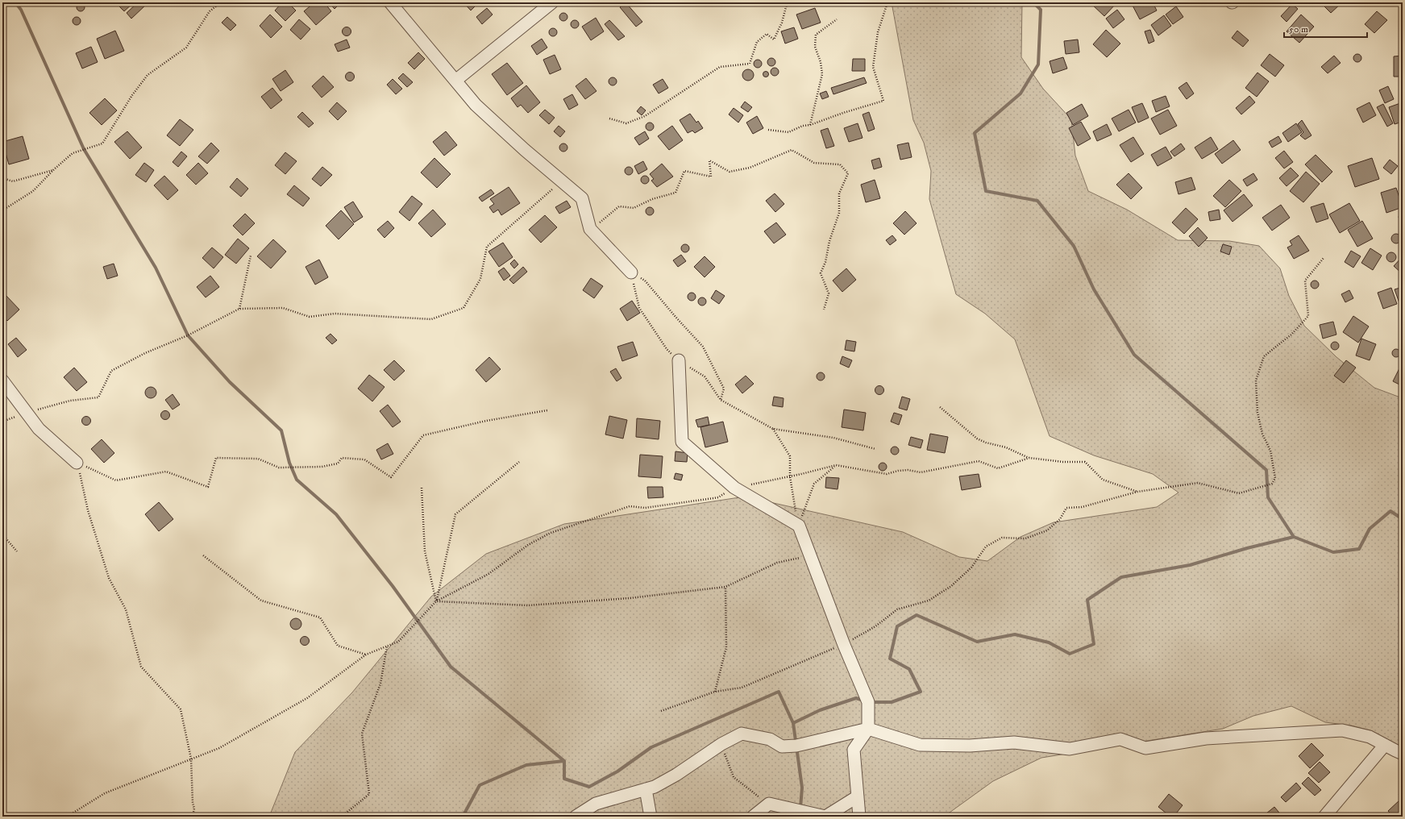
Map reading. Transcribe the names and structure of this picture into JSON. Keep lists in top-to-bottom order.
{
  "scale_bar": "50 m"
}
